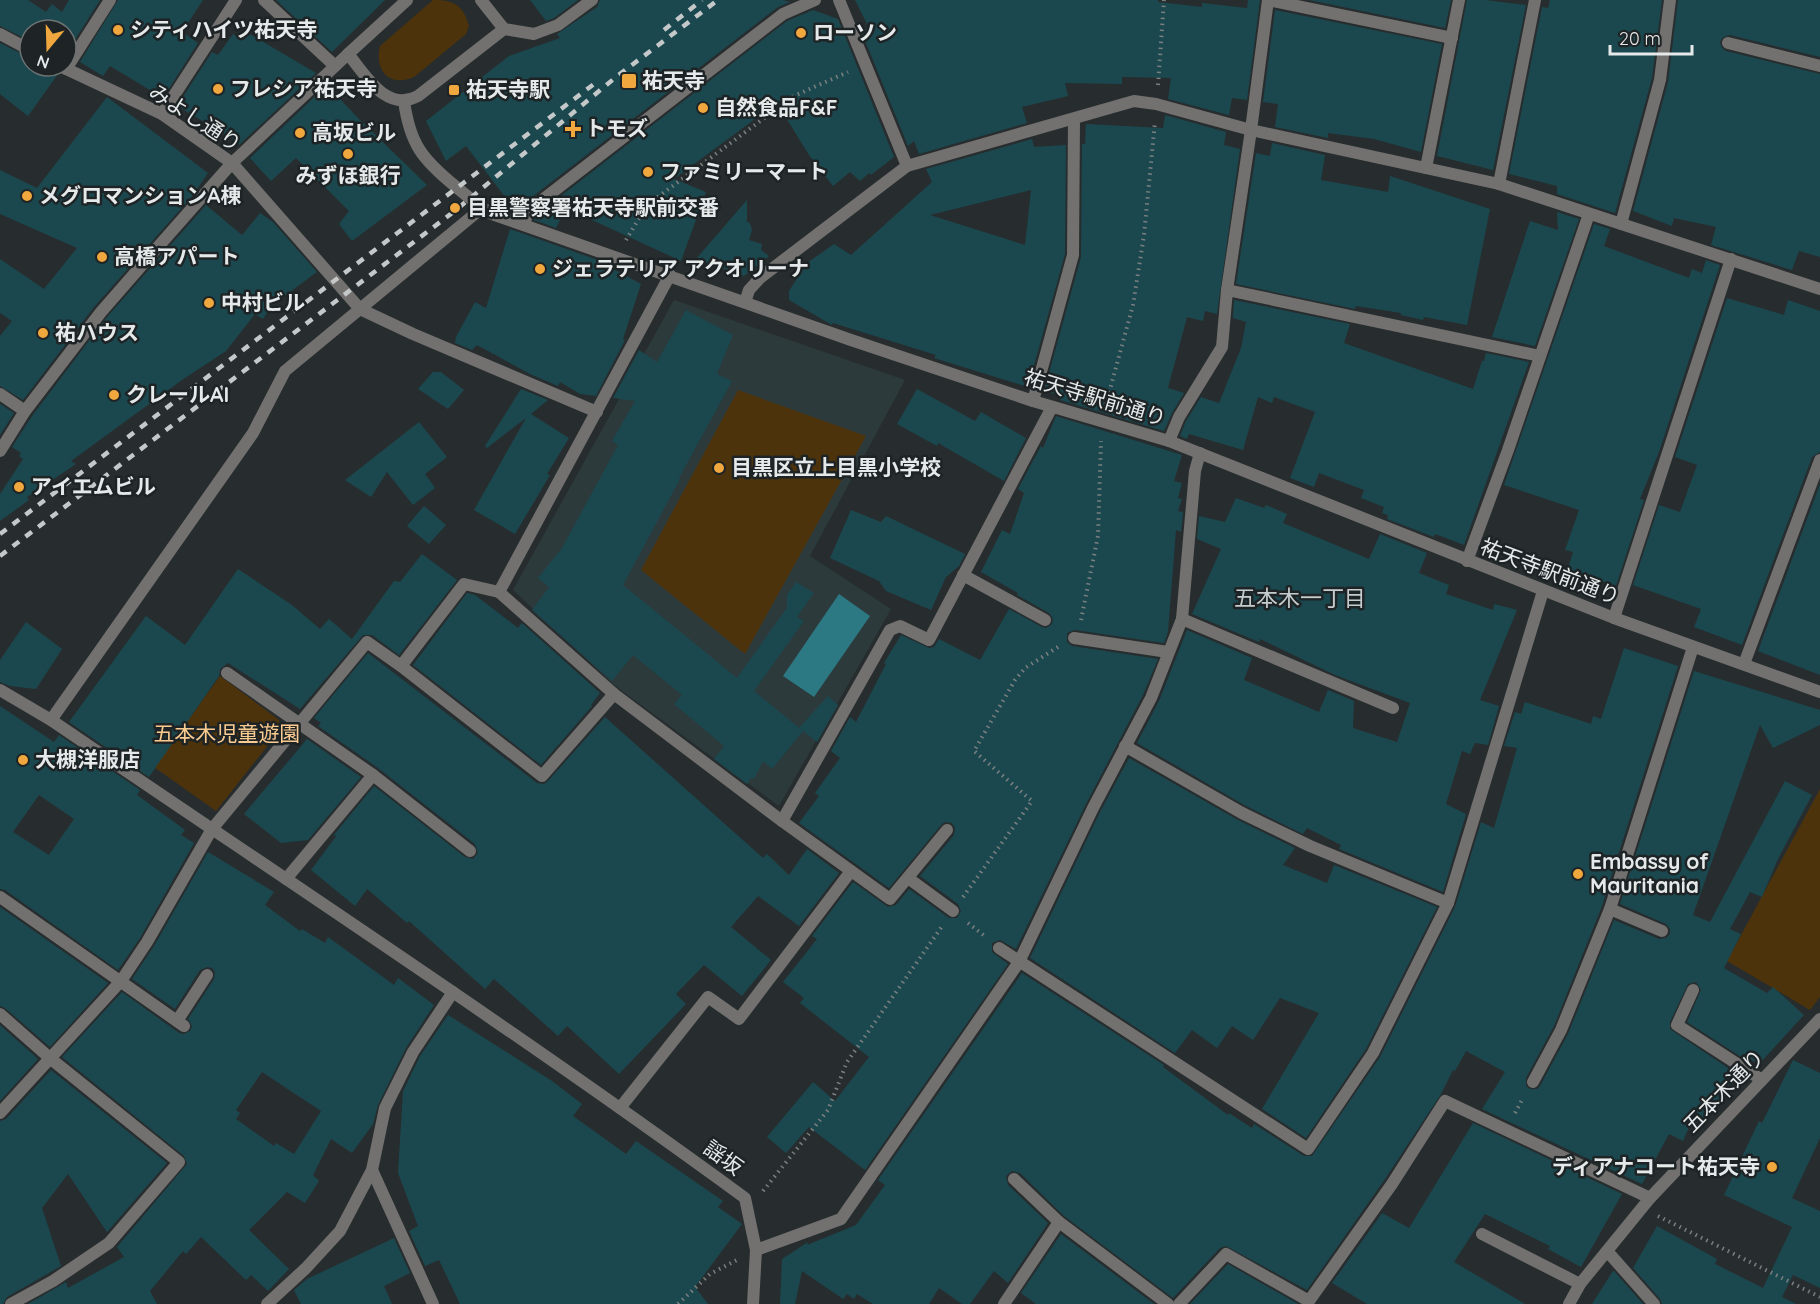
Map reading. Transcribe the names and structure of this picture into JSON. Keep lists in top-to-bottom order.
{
  "streets": {
    "street": [
      "みよし通り",
      "祐天寺駅前通り",
      "五本木通り",
      "謡坂"
    ]
  },
  "districts": ["五本木一丁目"],
  "parks": ["五本木児童遊園"],
  "places": {
    "other": [
      "シティハイツ祐天寺",
      "ローソン",
      "フレシア祐天寺",
      "自然食品F&F",
      "高坂ビル",
      "みずほ銀行",
      "ファミリーマート",
      "メグロマンションA棟",
      "目黒警察署祐天寺駅前交番",
      "高橋アパート",
      "ジェラテリア アクオリーナ",
      "中村ビル",
      "祐ハウス",
      "クレールAI",
      "目黒区立上目黒小学校",
      "アイエムビル",
      "大槻洋服店",
      "Embassy of Mauritania",
      "ディアナコート祐天寺"
    ],
    "transit": ["祐天寺", "祐天寺駅"],
    "health": ["トモズ"]
  },
  "scale_bar": "20 m",
  "north": "bottom"
}
